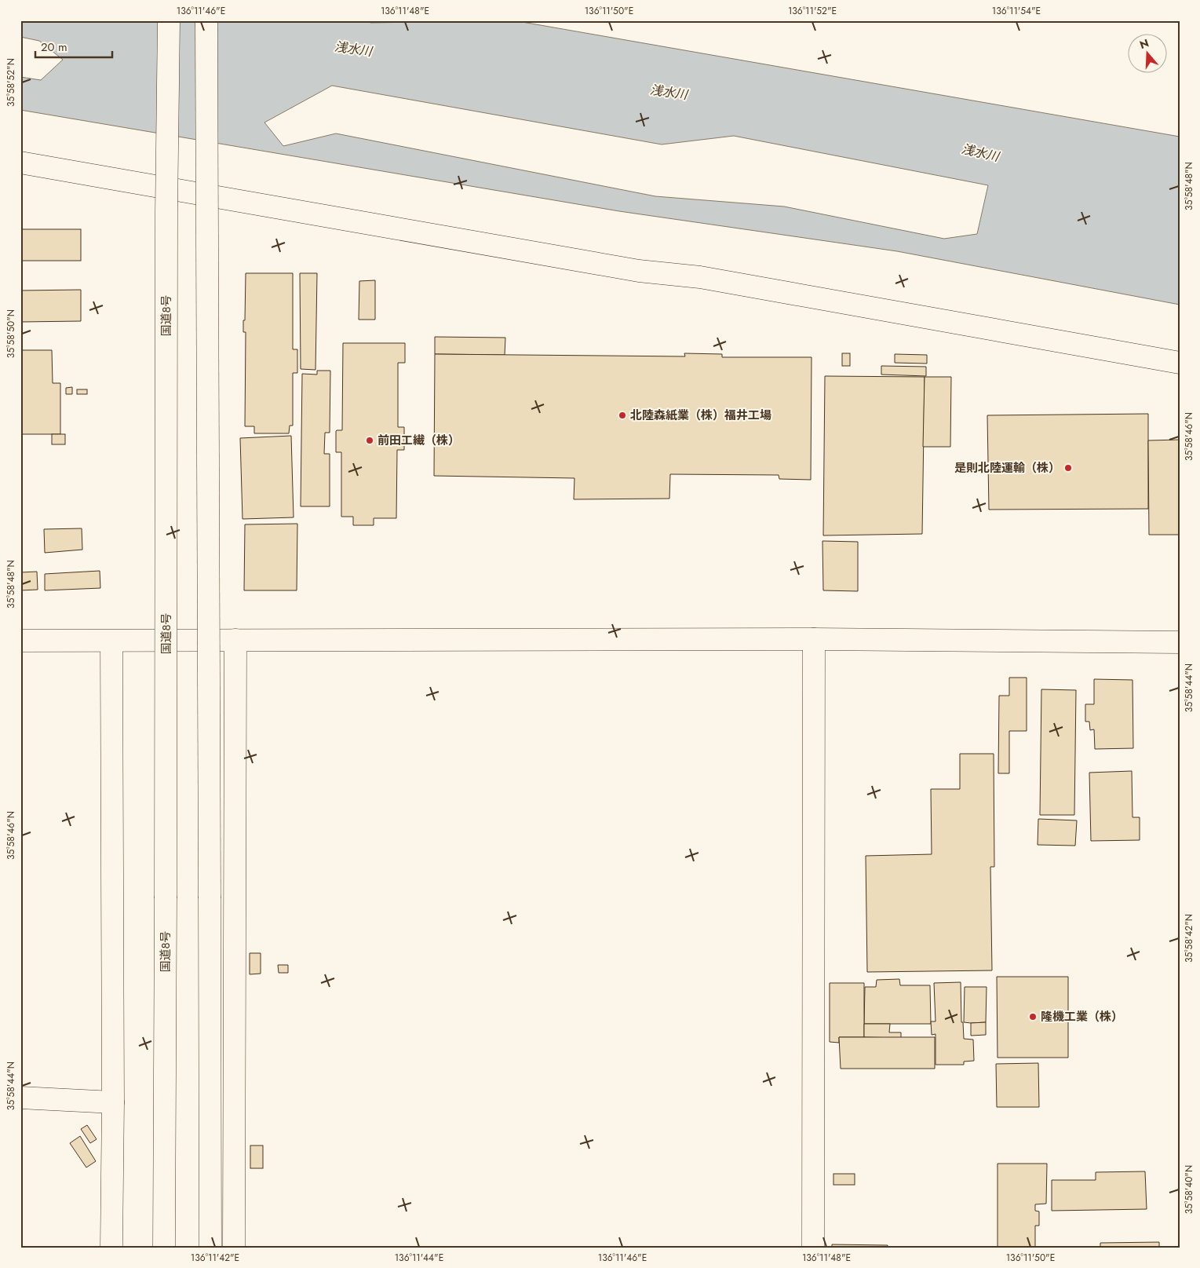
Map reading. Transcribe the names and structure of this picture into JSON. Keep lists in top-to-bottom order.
{
  "streets": {
    "main road": ["国道8号"]
  },
  "water": ["浅水川"],
  "places": [
    "北陸森紙業（株）福井工場",
    "前田工繊（株）",
    "是則北陸運輸（株）",
    "隆機工業（株）"
  ],
  "scale_bar": "20 m",
  "north": "top",
  "coordinates": [
    "136°11'46\"E",
    "136°11'48\"E",
    "136°11'50\"E",
    "136°11'52\"E",
    "136°11'54\"E",
    "35°58'52\"N",
    "35°58'48\"N",
    "35°58'50\"N",
    "35°58'46\"N",
    "35°58'44\"N",
    "35°58'42\"N",
    "35°58'40\"N",
    "136°11'42\"E",
    "136°11'44\"E"
  ]
}
